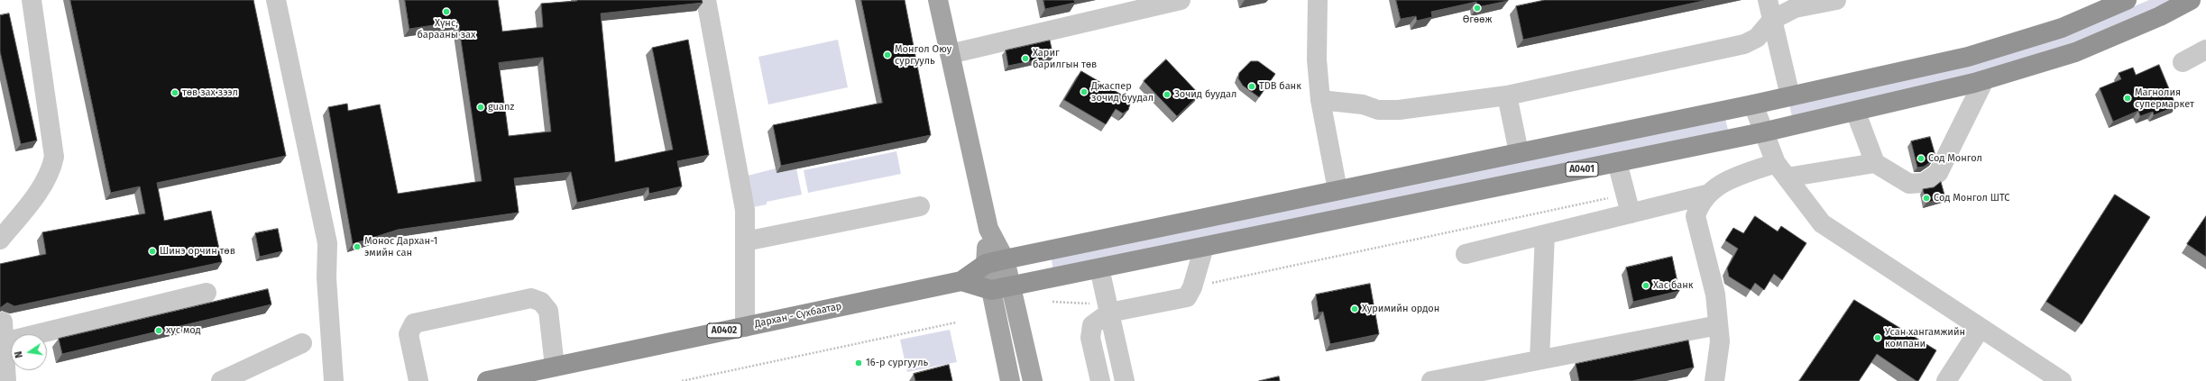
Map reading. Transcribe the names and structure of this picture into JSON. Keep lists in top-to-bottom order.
{
  "streets": {
    "highway": ["A0401", "Дархан - Сүхбаатар", "A0402"]
  },
  "crossings": [
    ["A0401", "Дархан - Сүхбаатар"]
  ],
  "places": [
    "Өгөөж",
    "Хүнс, барааны зах",
    "Монгол Оюу сургууль",
    "Хариг барилгын төв",
    "TDB банк",
    "Джаспер зочид буудал",
    "төв зах зээл",
    "Зочид буудал",
    "Магнолия супермаркет",
    "guanz",
    "Сод Монгол",
    "Сод Монгол ШТС",
    "Монос Дархан-1 эмийн сан",
    "Шинэ орчин төв",
    "Хас банк",
    "Хуримийн ордон",
    "хус мод",
    "Усан хангамжийн компани",
    "16-р сургууль"
  ],
  "north": "left"
}
